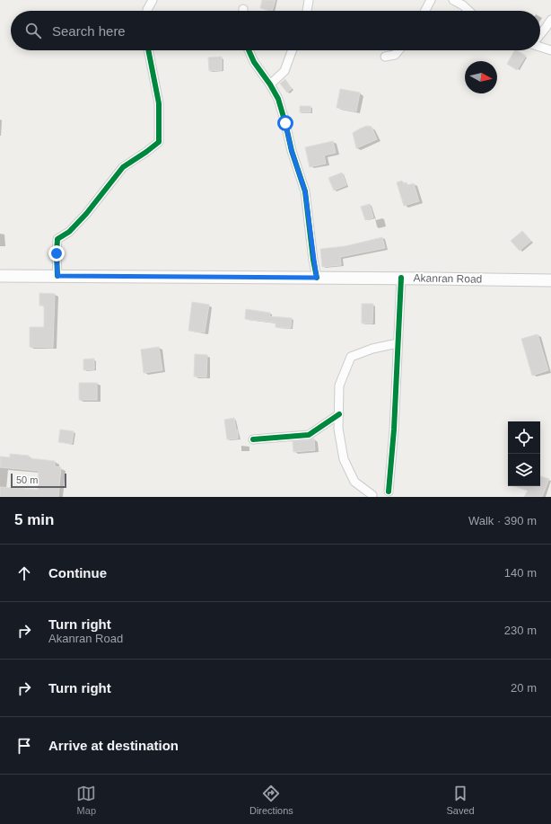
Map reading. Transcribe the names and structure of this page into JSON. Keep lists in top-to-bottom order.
{
  "streets": {
    "main road": ["Akanran Road"]
  },
  "scale_bar": "50 m",
  "north": "right",
  "page": {
    "search": "Search here",
    "scale": "50 m",
    "heading": ["5 min", "Walk · 390 m"],
    "list": [
      ["Continue", "140 m"],
      ["Turn right", "Akanran Road", "230 m"],
      ["Turn right", "20 m"],
      "Arrive at destination"
    ],
    "nav": ["Map", "Directions", "Saved"]
  }
}
